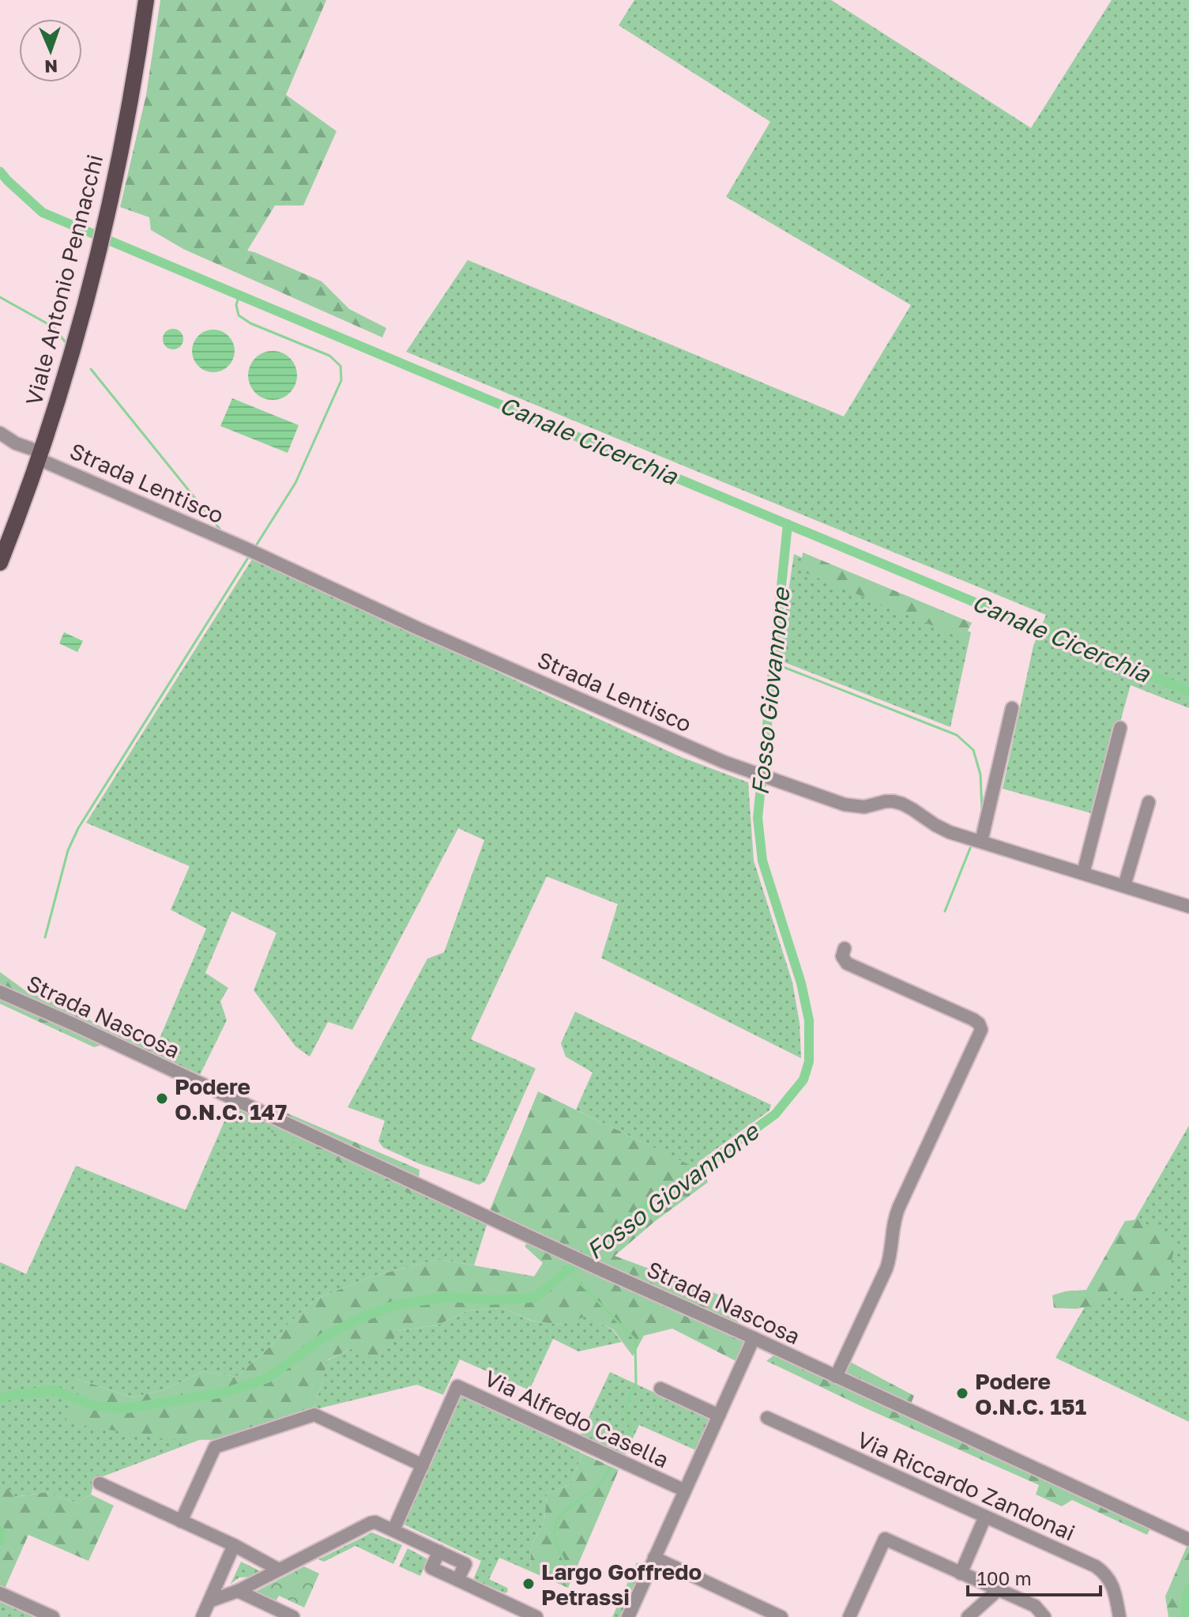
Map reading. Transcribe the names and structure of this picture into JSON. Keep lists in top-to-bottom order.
{
  "streets": {
    "main road": ["Viale Antonio Pennacchi"],
    "street": [
      "Strada Lentisco",
      "Strada Nascosa",
      "Via Alfredo Casella",
      "Via Riccardo Zandonai"
    ]
  },
  "crossings": [
    ["Viale Antonio Pennacchi", "Strada Lentisco"]
  ],
  "water": ["Canale Cicerchia", "Fosso Giovannone"],
  "places": ["Podere O.N.C. 147", "Podere O.N.C. 151", "Largo Goffredo Petrassi"],
  "scale_bar": "100 m",
  "north": "bottom"
}
